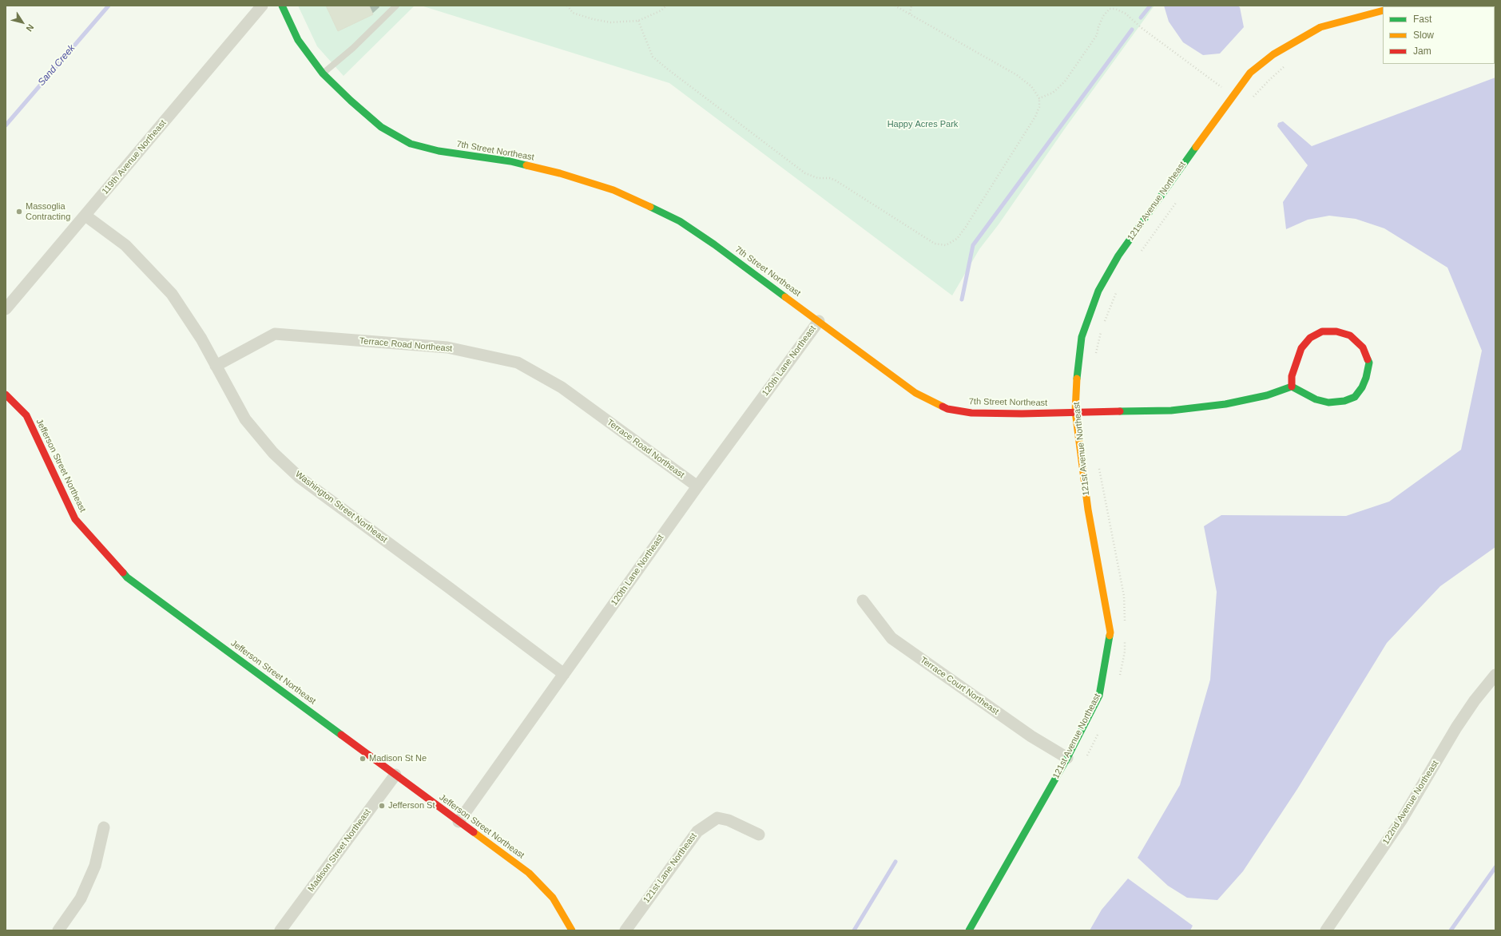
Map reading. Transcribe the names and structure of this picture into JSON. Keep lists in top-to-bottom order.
{
  "streets": {
    "street": [
      "7th Street Northeast",
      "119th Avenue Northeast",
      "121st Avenue Northeast",
      "Terrace Road Northeast",
      "120th Lane Northeast",
      "Jefferson Street Northeast",
      "Washington Street Northeast",
      "Terrace Court Northeast",
      "122nd Avenue Northeast",
      "Madison Street Northeast",
      "121st Lane Northeast"
    ]
  },
  "crossings": [
    ["7th Street Northeast", "121st Avenue Northeast"],
    ["7th Street Northeast", "120th Lane Northeast"],
    ["119th Avenue Northeast", "Washington Street Northeast"],
    ["121st Avenue Northeast", "Terrace Court Northeast"],
    ["Terrace Road Northeast", "120th Lane Northeast"],
    ["Terrace Road Northeast", "Washington Street Northeast"],
    ["120th Lane Northeast", "Jefferson Street Northeast"],
    ["120th Lane Northeast", "Washington Street Northeast"],
    ["Jefferson Street Northeast", "Madison Street Northeast"]
  ],
  "water": ["Sand Creek"],
  "parks": ["Happy Acres Park"],
  "places": ["Massoglia Contracting", "Madison St Ne", "Jefferson St"],
  "legend": ["Fast", "Slow", "Jam"],
  "north": "bottom right"
}
